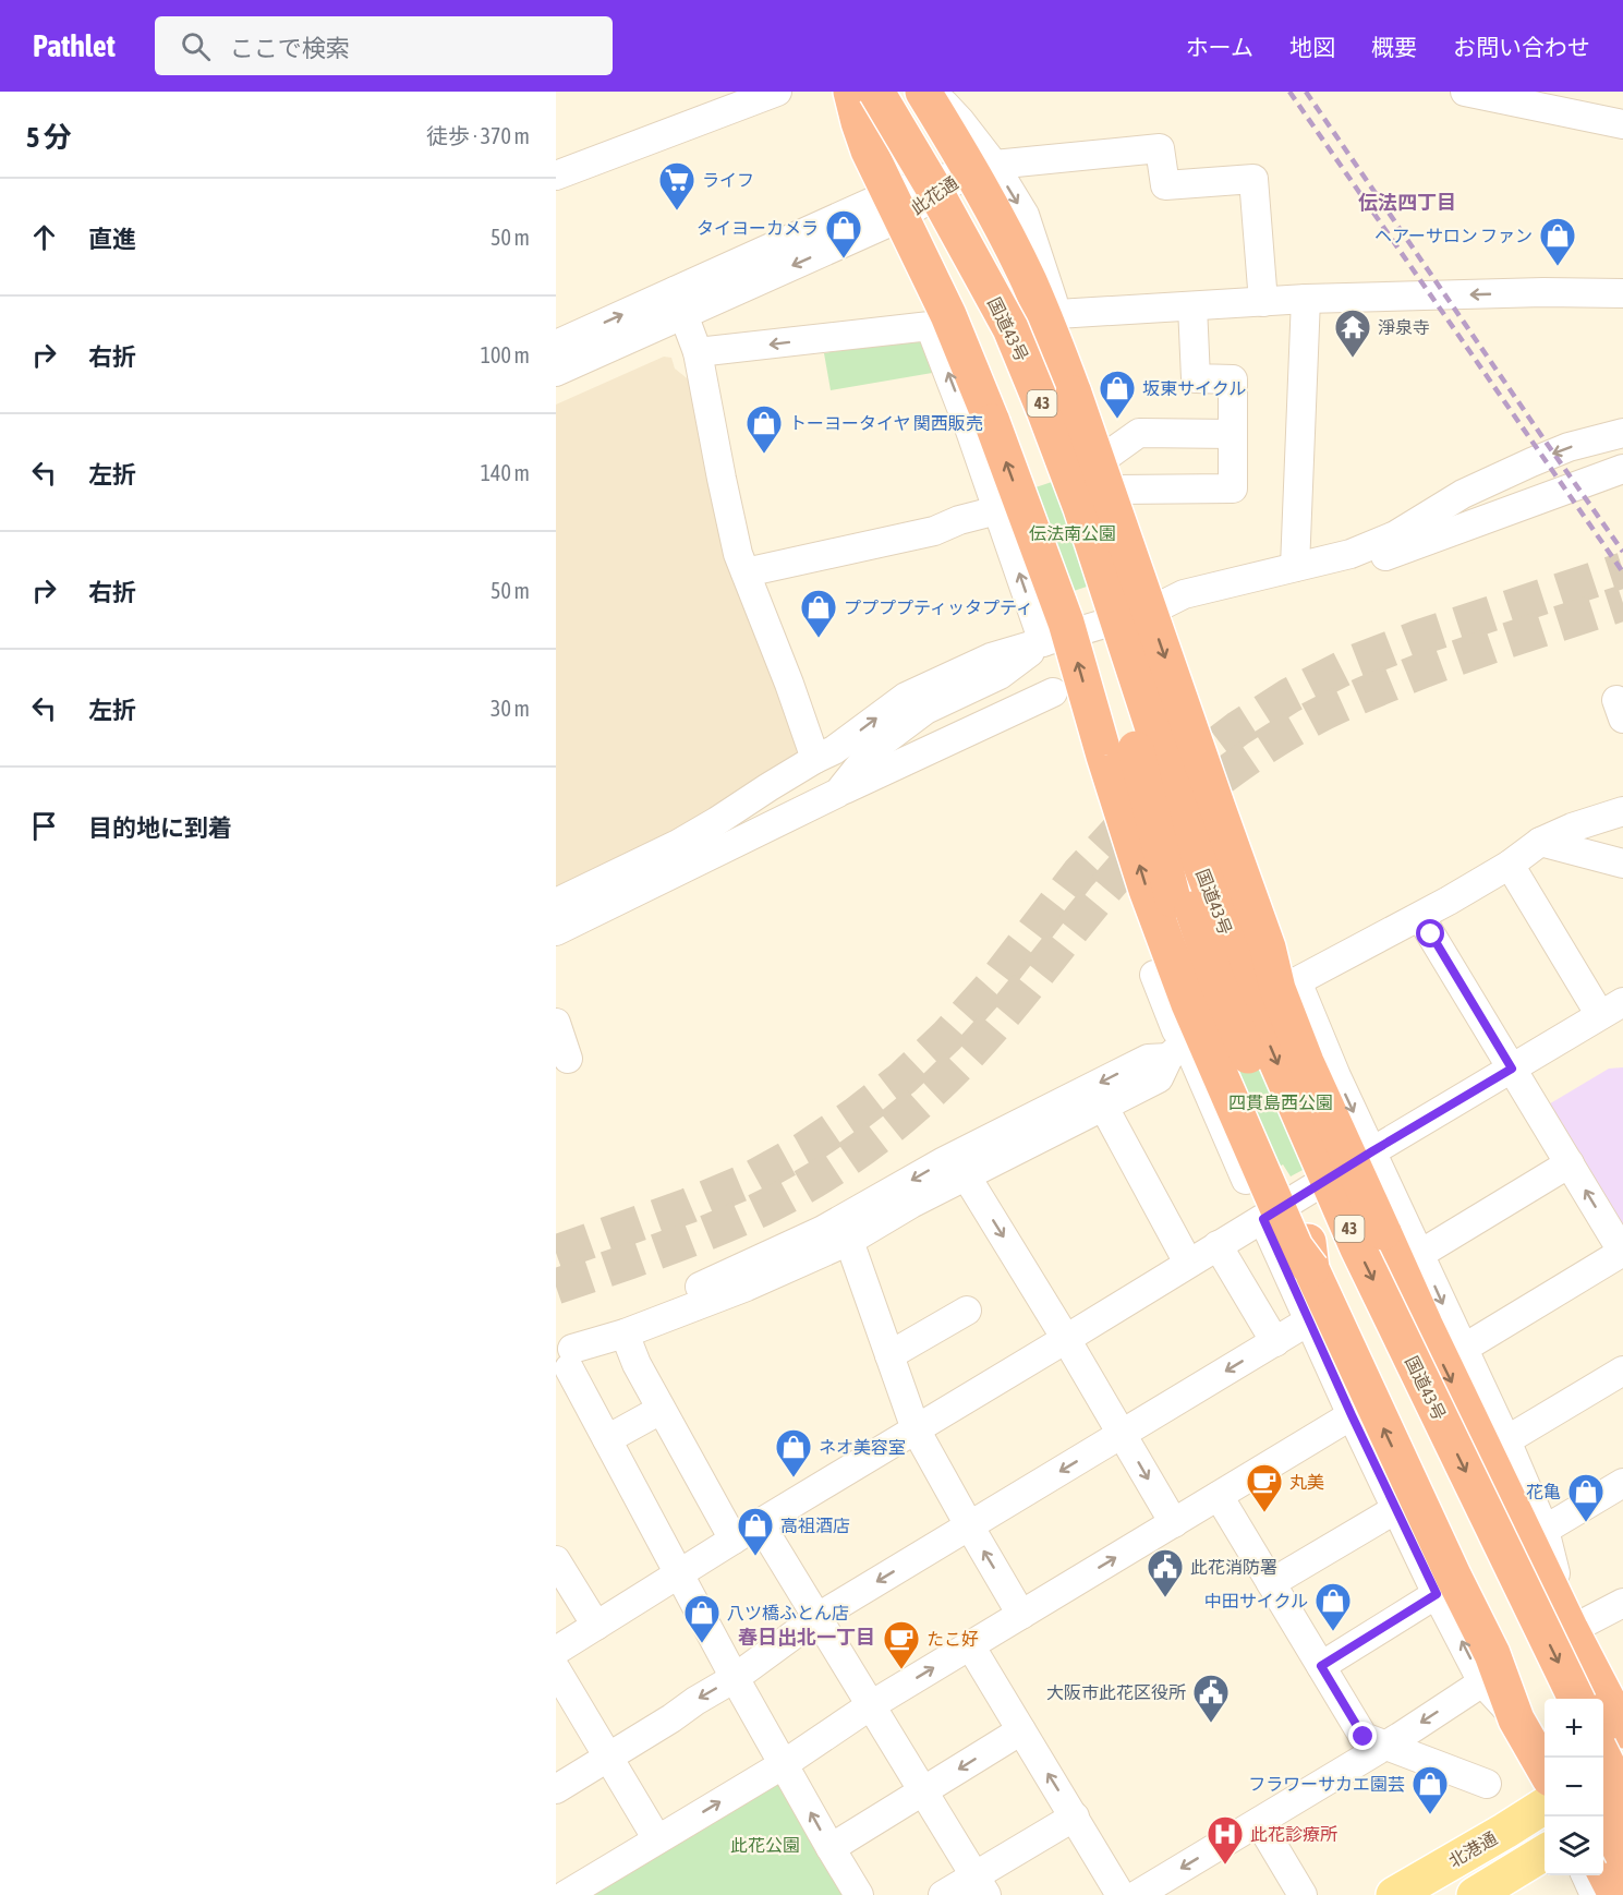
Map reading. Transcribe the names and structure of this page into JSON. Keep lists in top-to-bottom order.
{
  "streets": {
    "highway": ["国道43号", "43"],
    "main road": ["北港通"],
    "street": ["此花通"]
  },
  "crossings": [
    ["此花通", "国道43号"],
    ["国道43号", "43"]
  ],
  "districts": ["伝法四丁目", "春日出北一丁目"],
  "parks": ["伝法南公園", "四貫島西公園", "此花公園"],
  "places": {
    "supermarket": ["ライフ"],
    "shop": [
      "タイヨーカメラ",
      "ヘアーサロン ファン",
      "坂東サイクル",
      "トーヨータイヤ 関西販売",
      "ププププティッタプティ",
      "ネオ美容室",
      "花亀",
      "高祖酒店",
      "中田サイクル",
      "八ツ橋ふとん店",
      "フラワーサカエ園芸"
    ],
    "temple": ["淨泉寺"],
    "cafe": ["丸美", "たこ好"],
    "public building": ["此花消防署", "大阪市此花区役所"],
    "hospital": ["此花診療所"]
  },
  "page": {
    "header": "Pathlet",
    "search": "ここで検索",
    "nav": [
      "ホーム",
      "地図",
      "概要",
      "お問い合わせ"
    ],
    "heading": ["5 分", "徒歩 · 370 m"],
    "list": [
      ["直進", "50 m"],
      ["右折", "100 m"],
      ["左折", "140 m"],
      ["右折", "50 m"],
      ["左折", "30 m"],
      "目的地に到着"
    ],
    "map_buttons": ["+", "−"]
  }
}
